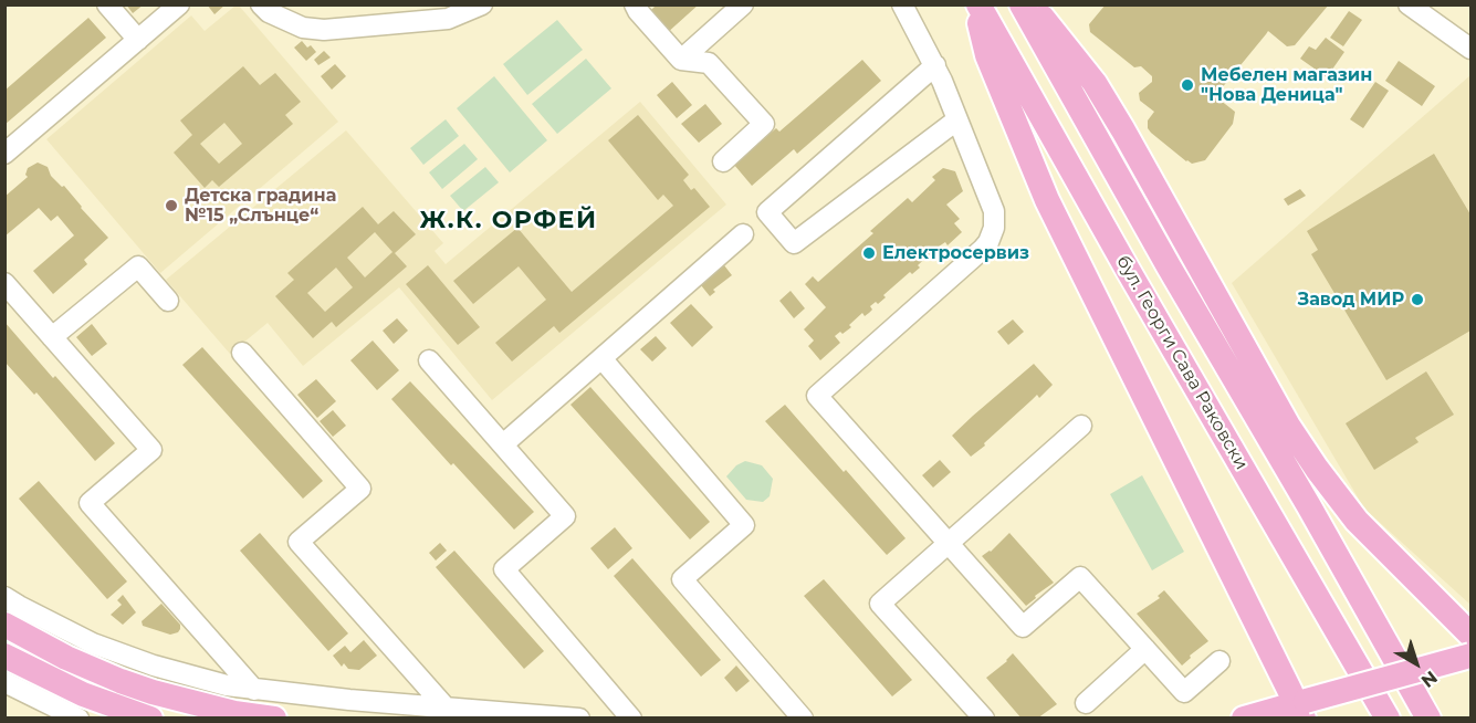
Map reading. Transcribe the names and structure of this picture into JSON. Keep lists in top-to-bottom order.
{
  "streets": {
    "main road": ["бул. Георги Сава Раковски"]
  },
  "districts": ["Ж.К. ОРФЕЙ"],
  "places": [
    "Мебелен магазин \"Нова Деница\"",
    "Детска градина №15 „Слънце“",
    "Електросервиз",
    "Завод МИР"
  ],
  "north": "bottom right"
}
